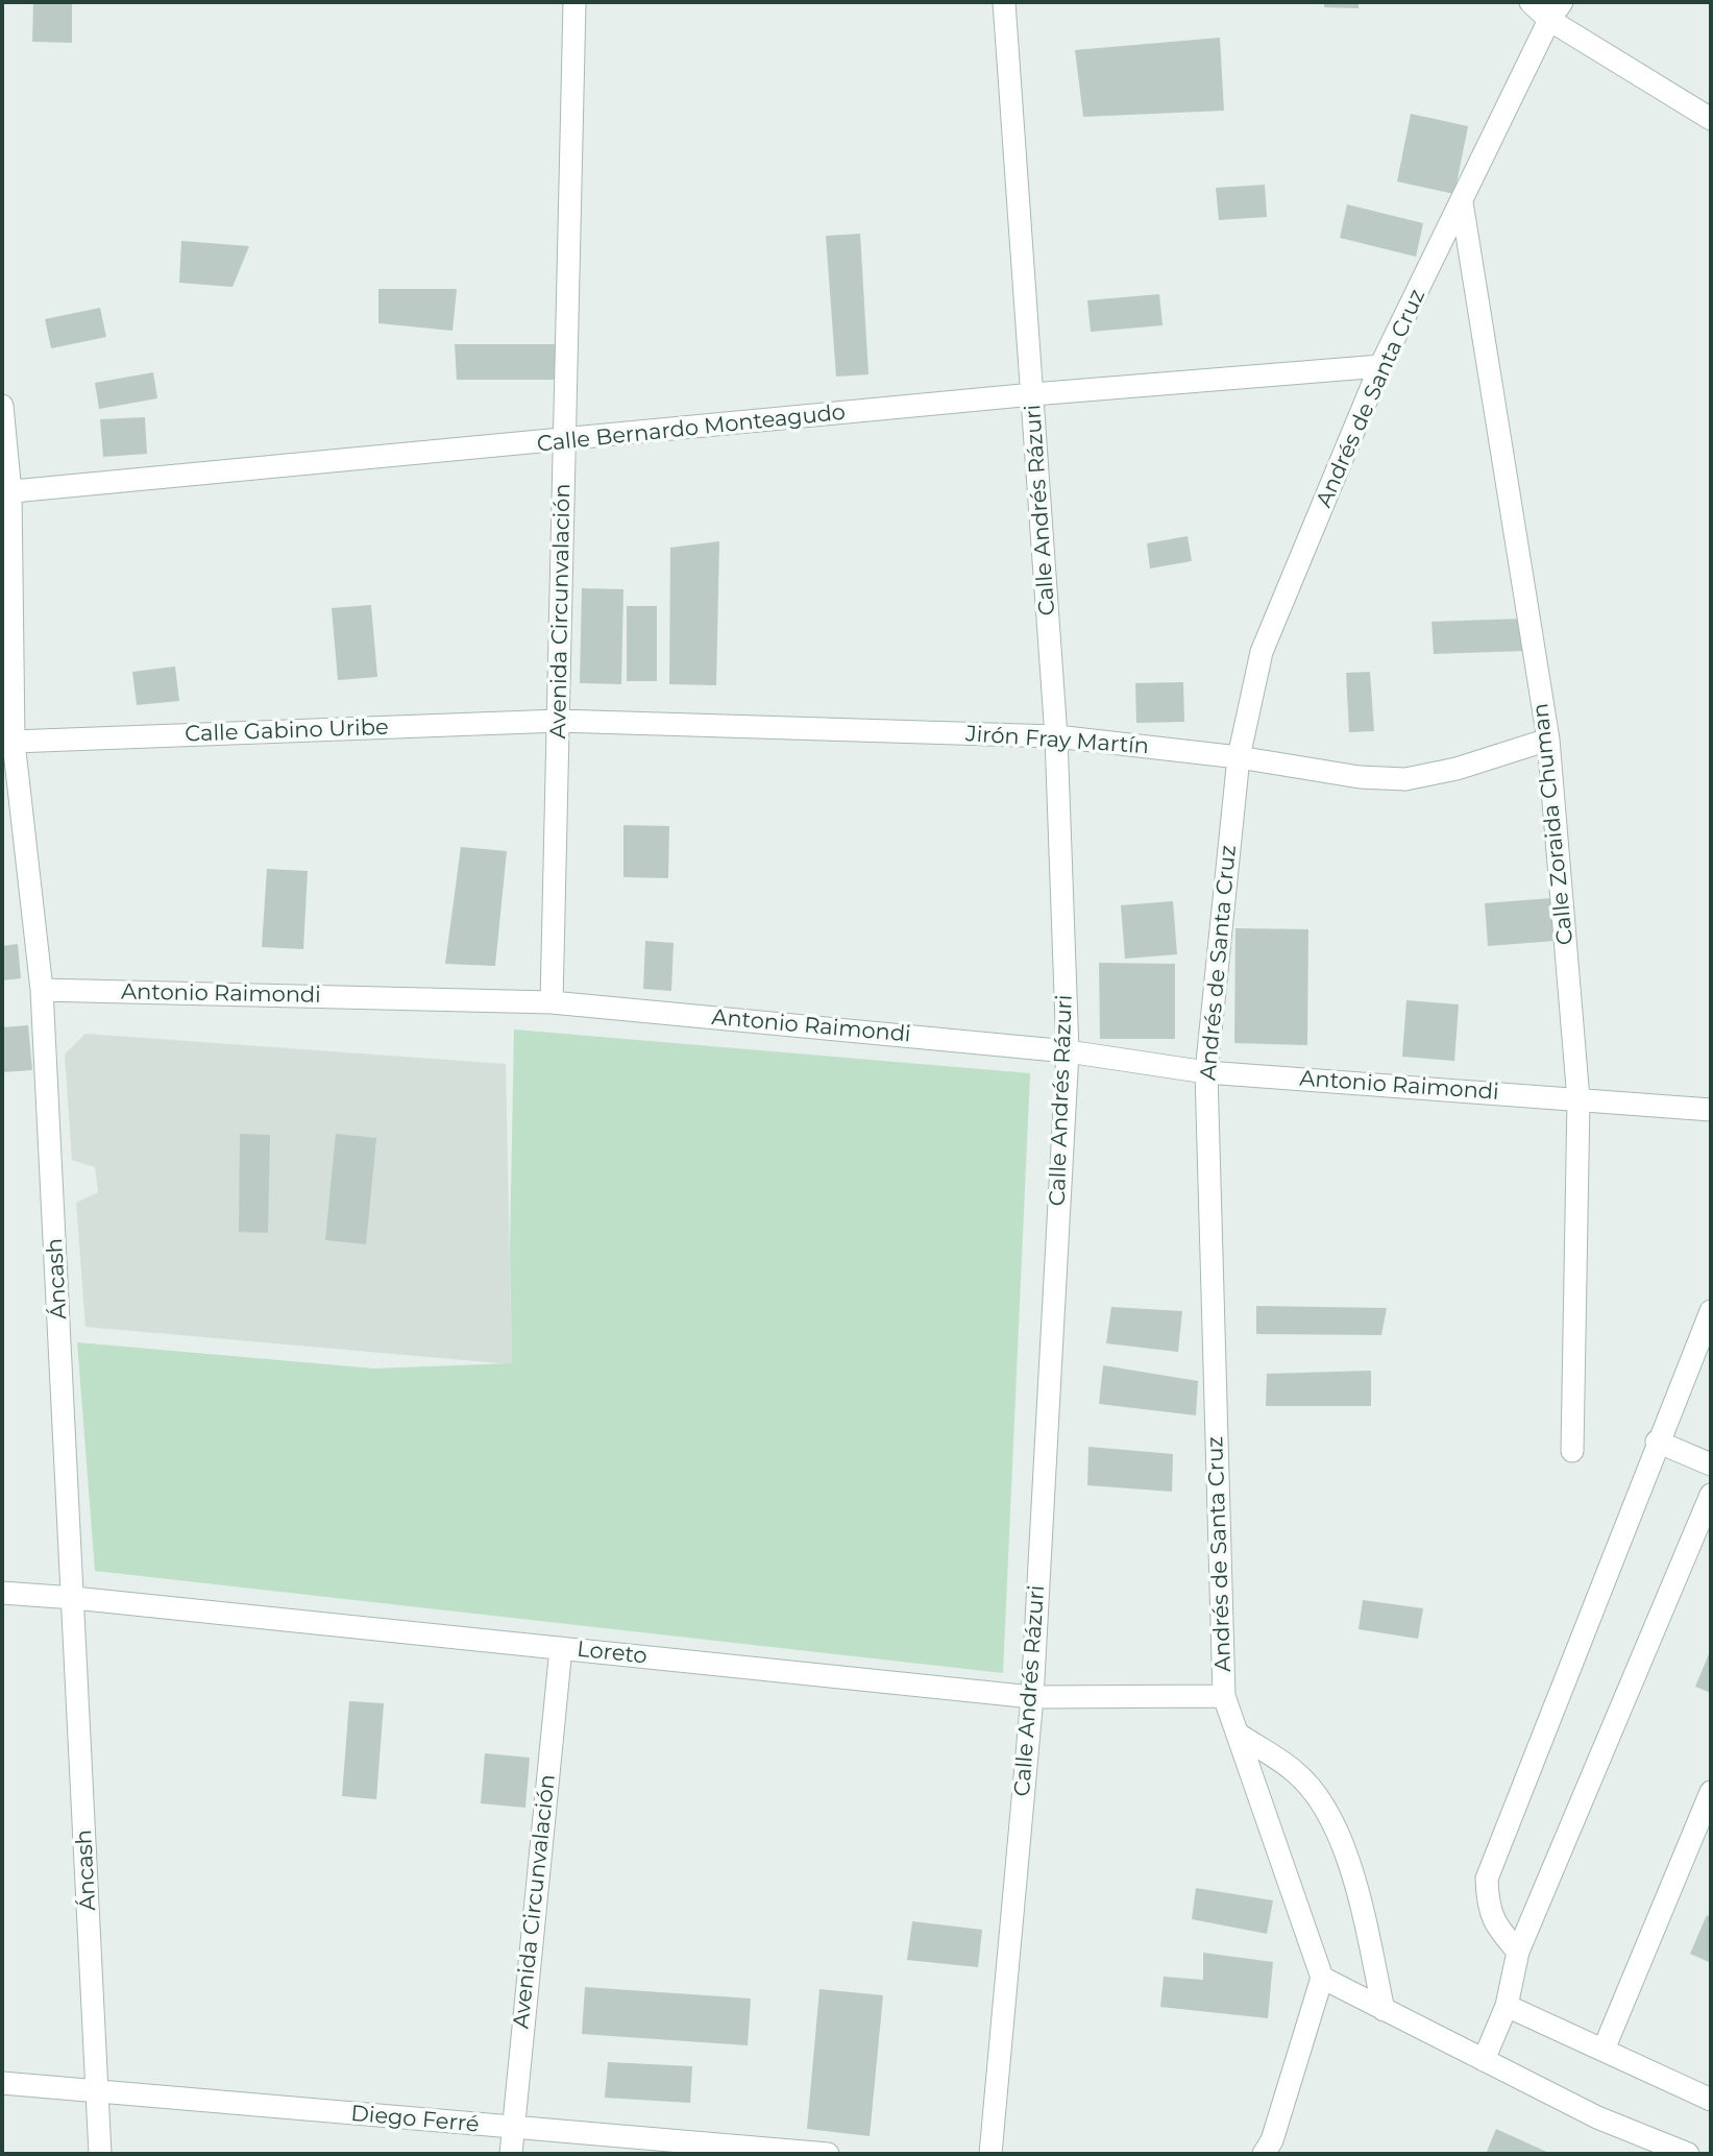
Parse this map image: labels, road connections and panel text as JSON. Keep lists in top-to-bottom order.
{
  "streets": {
    "street": [
      "Andrés de Santa Cruz",
      "Calle Bernardo Monteagudo",
      "Calle Andrés Rázuri",
      "Avenida Circunvalación",
      "Calle Gabino Uribe",
      "Jirón Fray Martín",
      "Calle Zoraida Chuman",
      "Antonio Raimondi",
      "Áncash",
      "Loreto",
      "Diego Ferré"
    ]
  },
  "crossings": [
    ["Andrés de Santa Cruz", "Calle Bernardo Monteagudo"],
    ["Andrés de Santa Cruz", "Jirón Fray Martín"],
    ["Andrés de Santa Cruz", "Calle Zoraida Chuman"],
    ["Andrés de Santa Cruz", "Antonio Raimondi"],
    ["Andrés de Santa Cruz", "Loreto"],
    ["Calle Bernardo Monteagudo", "Calle Andrés Rázuri"],
    ["Calle Bernardo Monteagudo", "Avenida Circunvalación"],
    ["Calle Bernardo Monteagudo", "Áncash"],
    ["Calle Andrés Rázuri", "Jirón Fray Martín"],
    ["Calle Andrés Rázuri", "Antonio Raimondi"],
    ["Calle Andrés Rázuri", "Loreto"],
    ["Avenida Circunvalación", "Calle Gabino Uribe"],
    ["Avenida Circunvalación", "Jirón Fray Martín"],
    ["Avenida Circunvalación", "Antonio Raimondi"],
    ["Avenida Circunvalación", "Loreto"],
    ["Avenida Circunvalación", "Diego Ferré"],
    ["Calle Gabino Uribe", "Jirón Fray Martín"],
    ["Calle Gabino Uribe", "Áncash"],
    ["Jirón Fray Martín", "Calle Zoraida Chuman"],
    ["Calle Zoraida Chuman", "Antonio Raimondi"],
    ["Antonio Raimondi", "Áncash"],
    ["Áncash", "Loreto"],
    ["Áncash", "Diego Ferré"]
  ]
}
